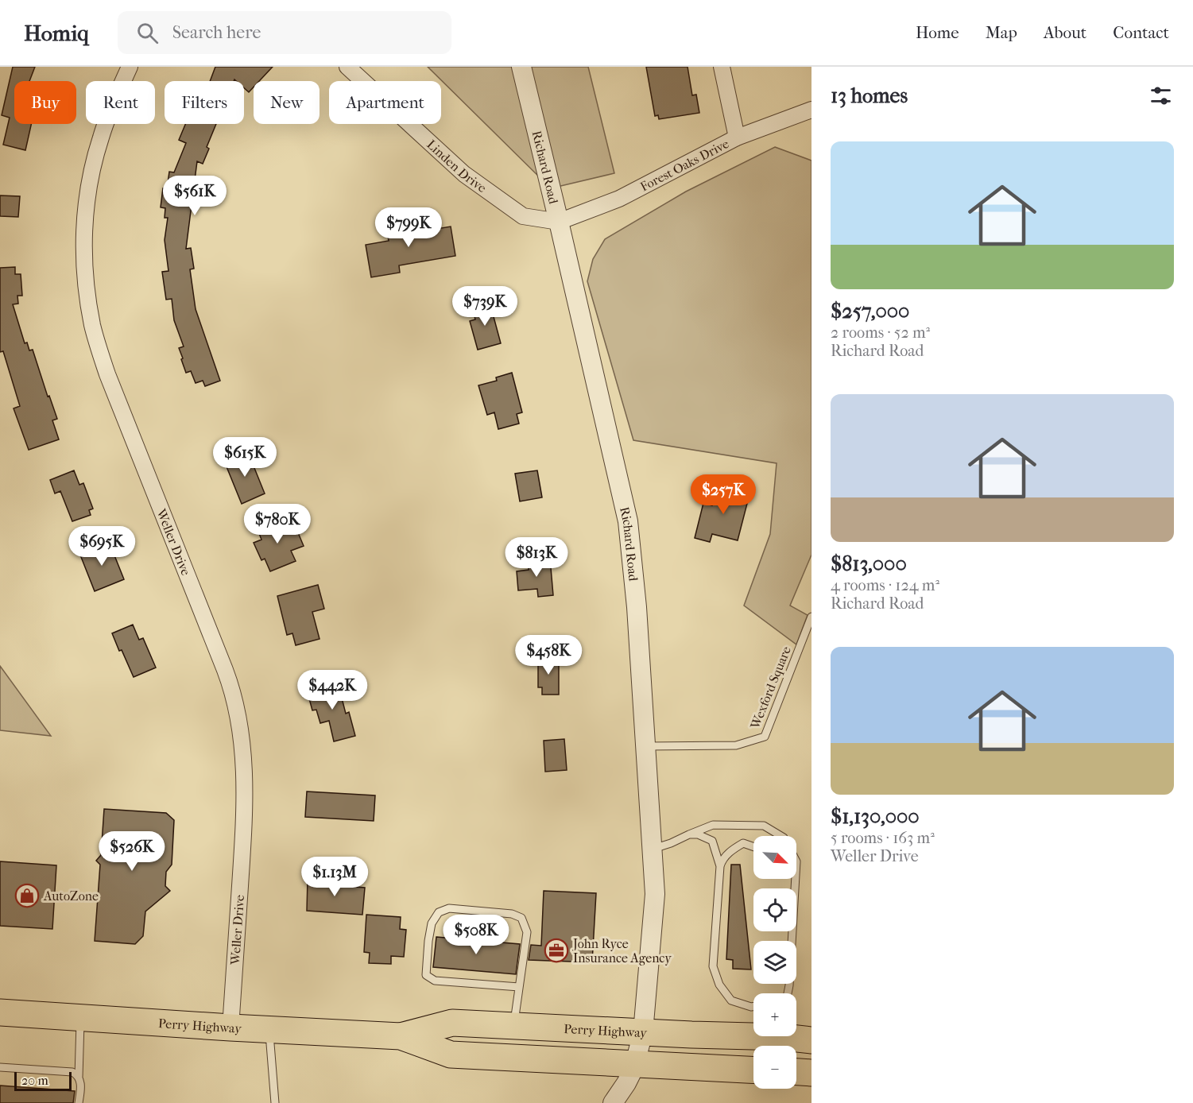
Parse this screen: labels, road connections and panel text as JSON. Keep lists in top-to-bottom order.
{
  "streets": {
    "highway": ["Perry Highway"],
    "street": [
      "Forest Oaks Drive",
      "Linden Drive",
      "Richard Road",
      "Weller Drive"
    ],
    "lane": ["Wexford Square"]
  },
  "crossings": [
    ["Forest Oaks Drive", "Linden Drive"],
    ["Forest Oaks Drive", "Richard Road"],
    ["Linden Drive", "Richard Road"],
    ["Richard Road", "Wexford Square"],
    ["Richard Road", "Perry Highway"],
    ["Weller Drive", "Perry Highway"]
  ],
  "places": {
    "shop": ["AutoZone"],
    "office": ["John Ryce Insurance Agency"]
  },
  "scale_bar": "20 m",
  "north": "bottom right",
  "page": {
    "header": "Homiq",
    "search": "Search here",
    "nav": [
      "Home",
      "Map",
      "About",
      "Contact"
    ],
    "heading": "13 homes",
    "chip": [
      "Buy",
      "Rent",
      "Filters",
      "New",
      "Apartment"
    ],
    "list": [
      {
        "name": "$257,000",
        "note": "2 rooms · 52 m² · Richard Road"
      },
      {
        "name": "$813,000",
        "note": "4 rooms · 124 m² · Richard Road"
      },
      {
        "name": "$1,130,000",
        "note": "5 rooms · 163 m² · Weller Drive"
      }
    ],
    "price": [
      "$561K",
      "$799K",
      "$739K",
      "$615K",
      "$257K",
      "$780K",
      "$695K",
      "$813K",
      "$458K",
      "$442K",
      "$526K",
      "$1.13M",
      "$508K"
    ],
    "map_buttons": ["+", "−"],
    "scale": "20 m"
  }
}
